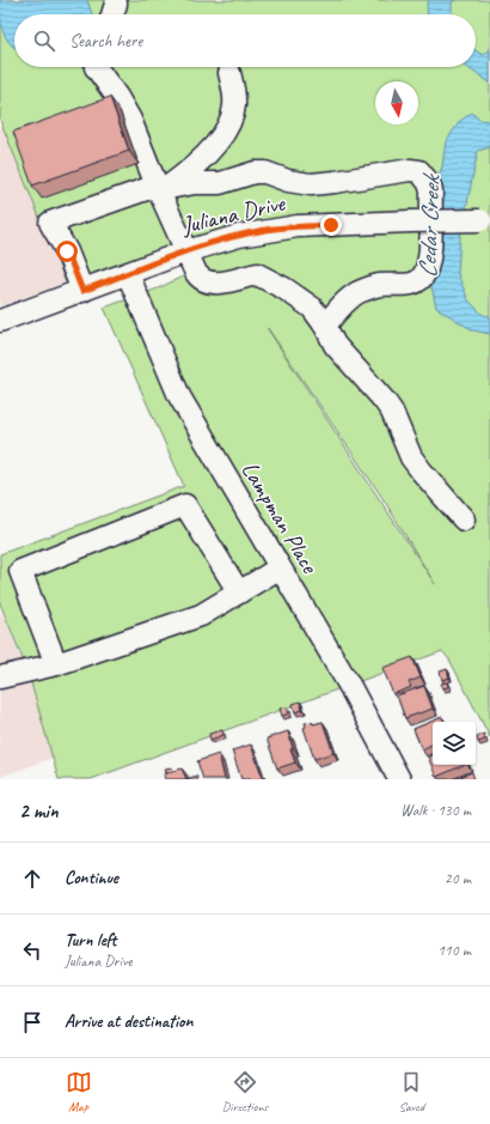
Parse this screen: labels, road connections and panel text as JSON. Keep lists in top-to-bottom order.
{
  "streets": {
    "street": ["Juliana Drive", "Lampman Place"]
  },
  "crossings": [
    ["Juliana Drive", "Lampman Place"]
  ],
  "water": ["Cedar Creek"],
  "north": "bottom",
  "page": {
    "search": "Search here",
    "heading": ["2 min", "Walk · 130 m"],
    "list": [
      ["Continue", "20 m"],
      ["Turn left", "Juliana Drive", "110 m"],
      "Arrive at destination"
    ],
    "nav": ["Map", "Directions", "Saved"]
  }
}
